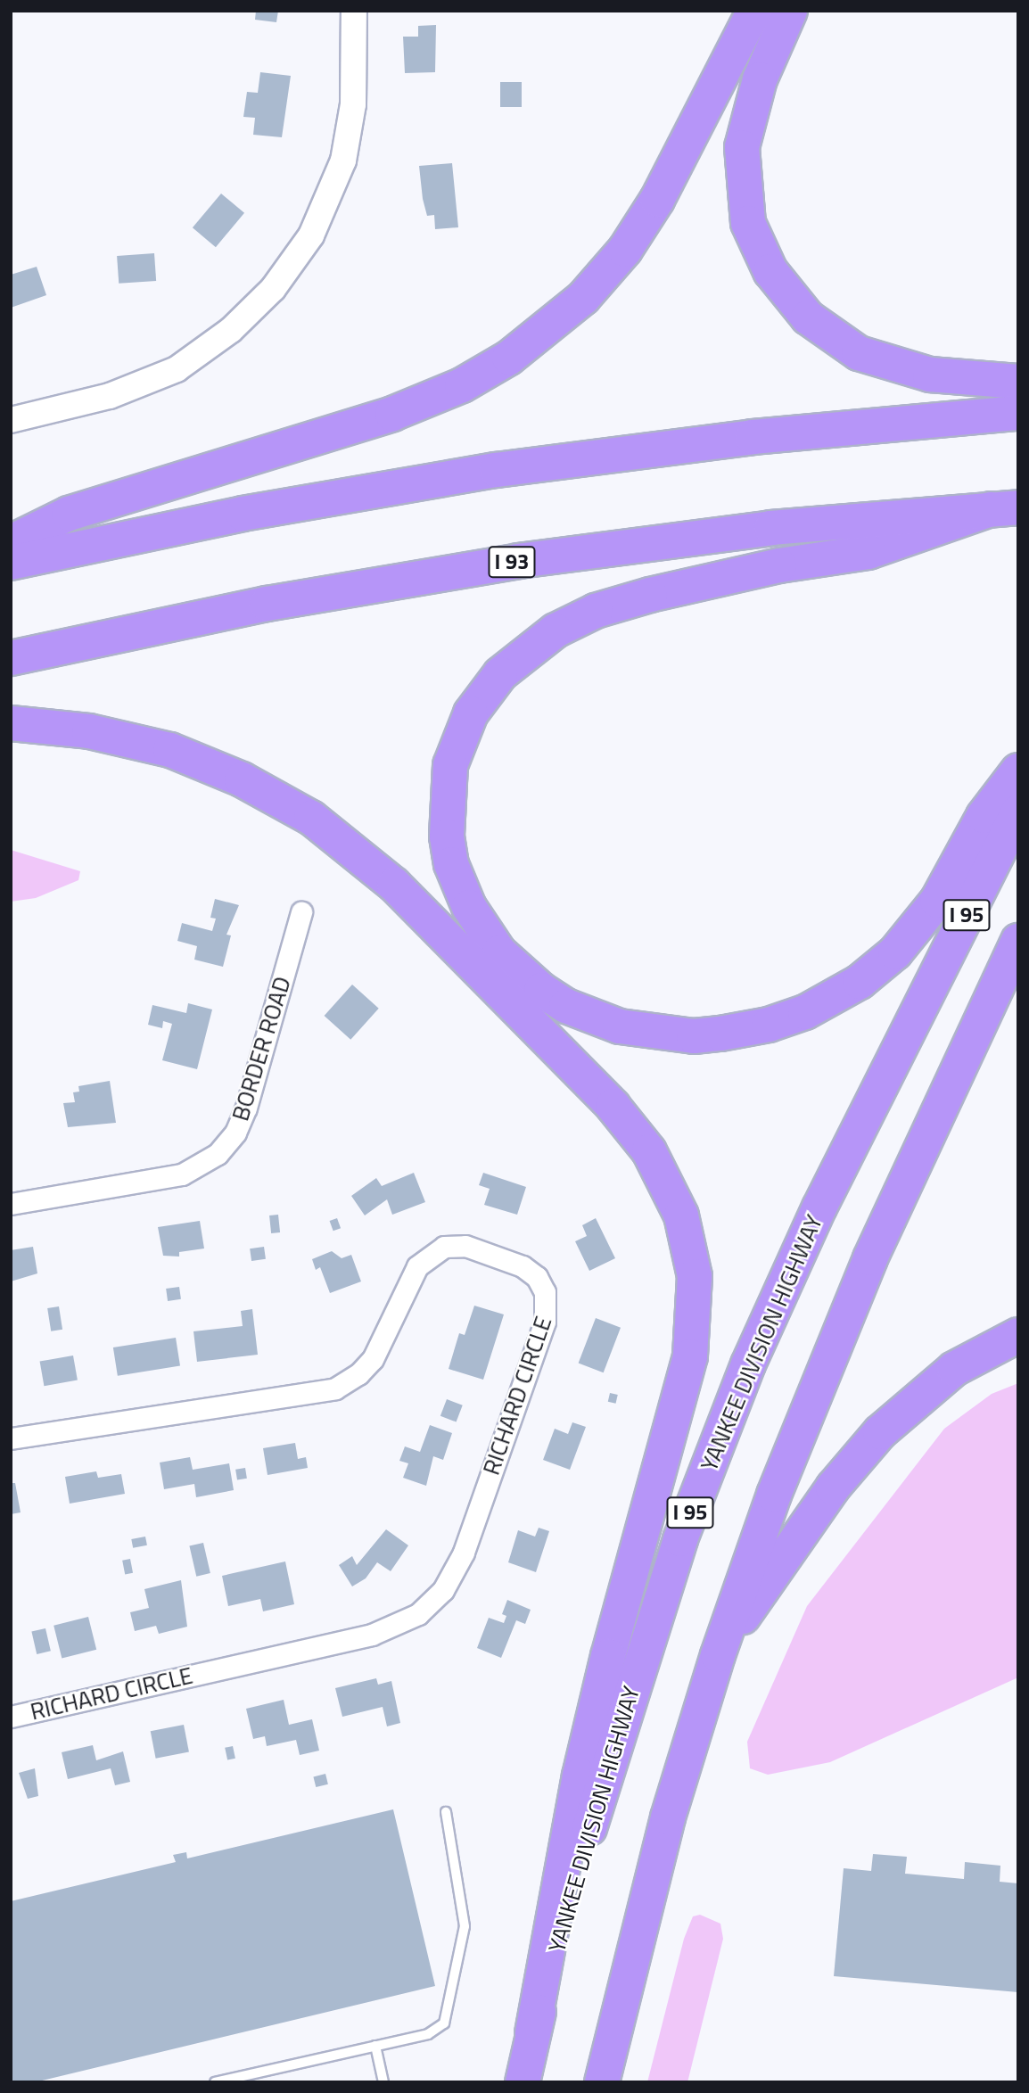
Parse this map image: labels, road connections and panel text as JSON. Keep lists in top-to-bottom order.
{
  "streets": {
    "highway": ["I 93", "I 95", "YANKEE DIVISION HIGHWAY"],
    "street": ["BORDER ROAD", "RICHARD CIRCLE"]
  }
}
